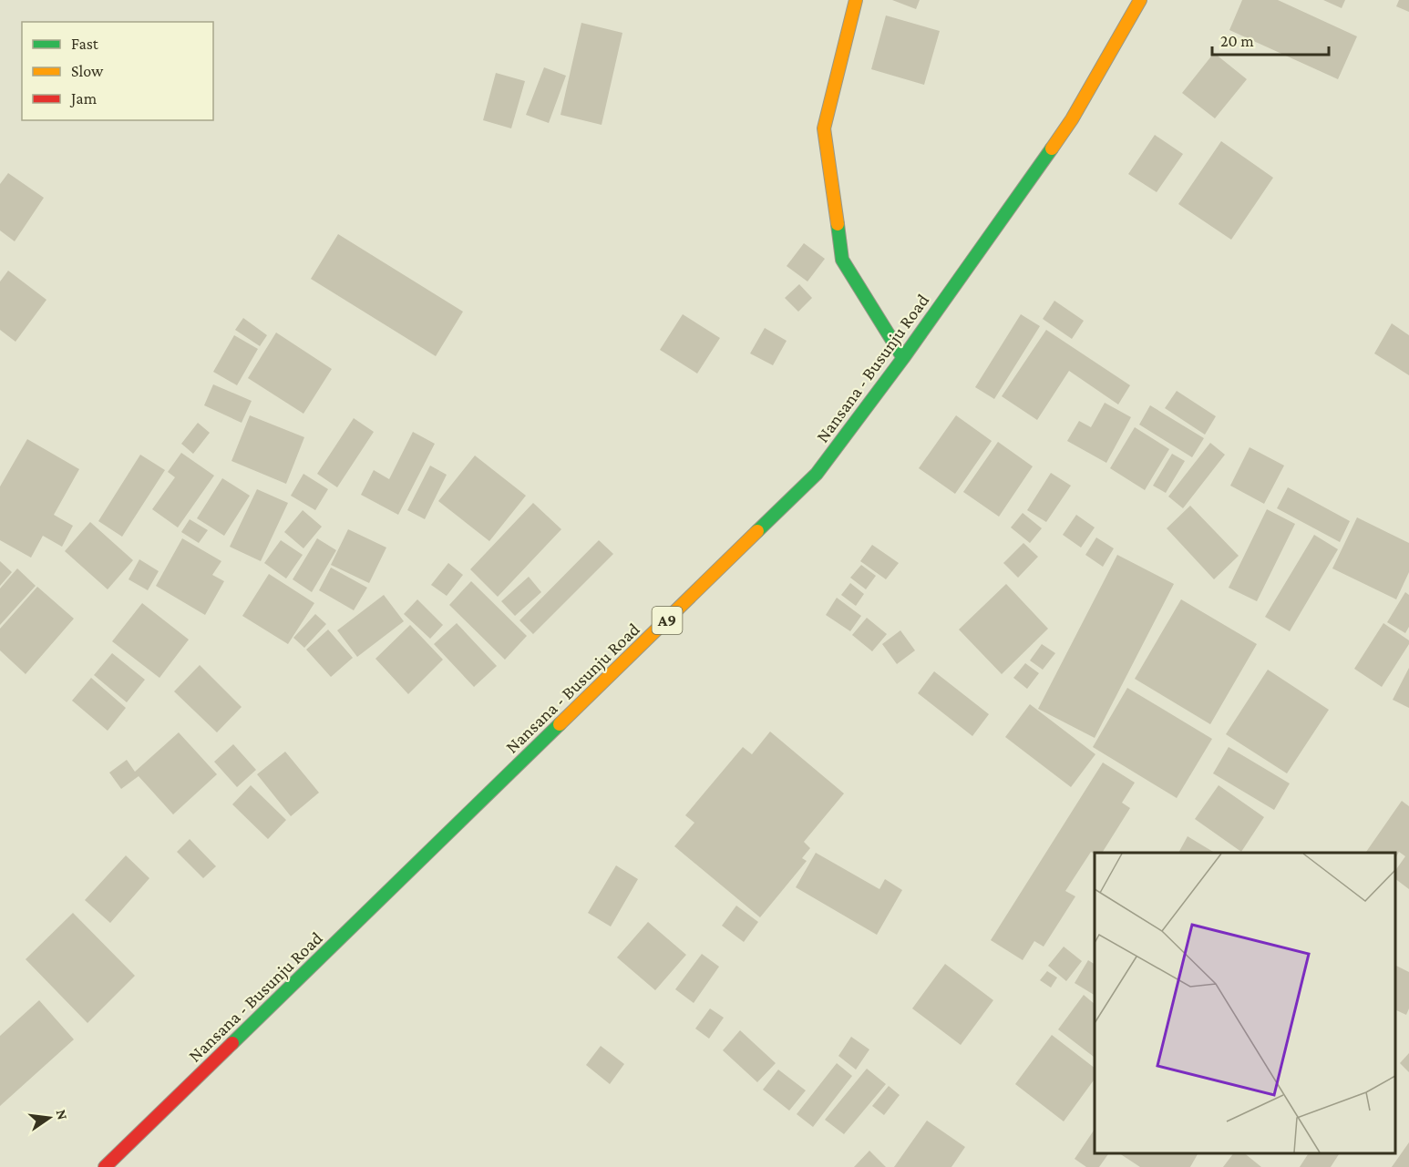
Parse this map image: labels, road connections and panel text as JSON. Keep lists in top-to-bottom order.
{
  "streets": {
    "main road": ["Nansana - Busunju Road", "A9"]
  },
  "legend": ["Fast", "Slow", "Jam"],
  "scale_bar": "20 m",
  "north": "right"
}
